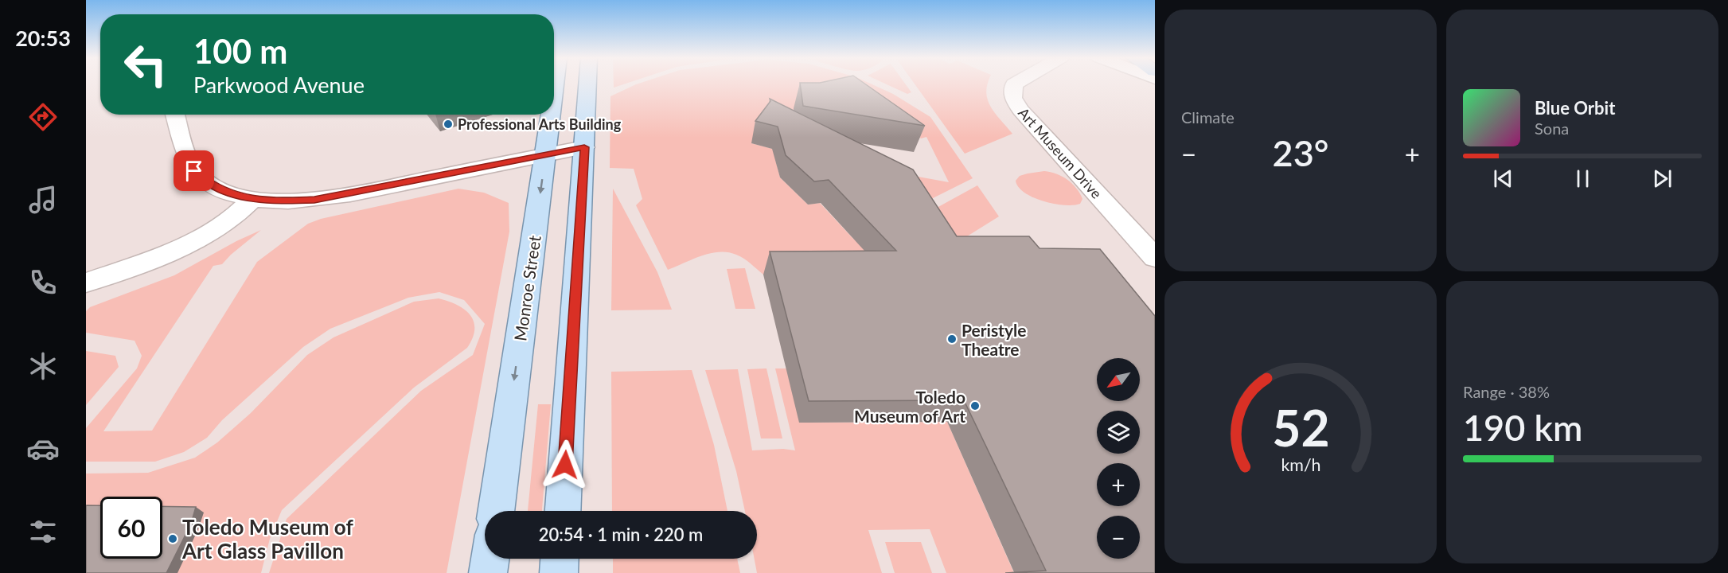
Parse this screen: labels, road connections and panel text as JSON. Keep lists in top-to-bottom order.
{
  "streets": {
    "main road": ["Monroe Street"],
    "street": ["Art Museum Drive"]
  },
  "places": [
    "Professional Arts Building",
    "Peristyle Theatre",
    "Toledo Museum of Art",
    "Toledo Museum of Art Glass Pavillon"
  ],
  "north": "bottom left",
  "page": {
    "tabs": "20:53",
    "tile": [
      "Climate",
      ["Range · 38%", "190 km"]
    ],
    "turn": ["100 m", "Parkwood Avenue"],
    "song": ["Blue Orbit", "Sona"],
    "heat": ["−", "23°", "+"],
    "map_buttons": ["+", "−"],
    "limit": "60",
    "trip": "20:54 · 1 min · 220 m",
    "gauge": ["52", "km/h"]
  }
}
